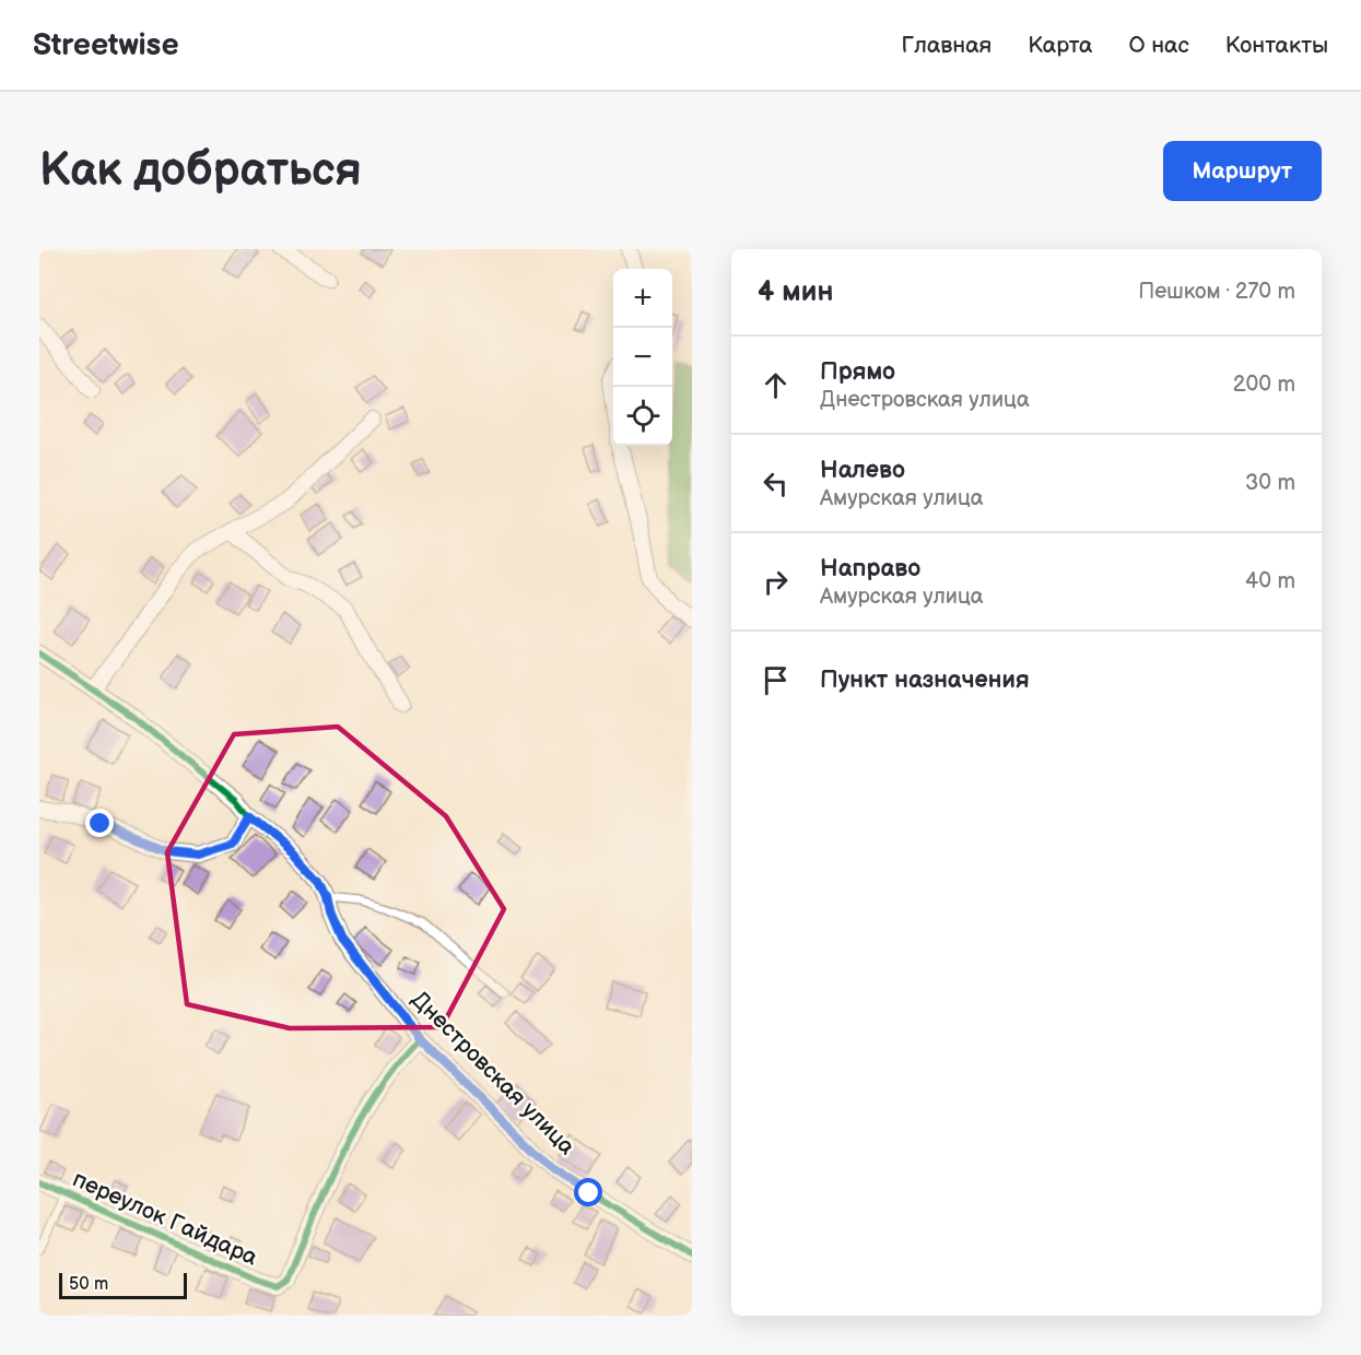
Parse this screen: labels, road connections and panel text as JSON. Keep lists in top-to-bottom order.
{
  "streets": {
    "street": ["Днестровская улица", "переулок Гайдара"]
  },
  "crossings": [
    ["Днестровская улица", "переулок Гайдара"]
  ],
  "scale_bar": "50 m",
  "page": {
    "header": "Streetwise",
    "nav": [
      "Главная",
      "Карта",
      "О нас",
      "Контакты"
    ],
    "buttons": "Маршрут",
    "title": "Как добраться",
    "heading": ["4 мин", "Пешком · 270 m"],
    "map_buttons": ["+", "−"],
    "list": [
      ["Прямо", "Днестровская улица", "200 m"],
      ["Налево", "Амурская улица", "30 m"],
      ["Направо", "Амурская улица", "40 m"],
      "Пункт назначения"
    ],
    "scale": "50 m"
  }
}
